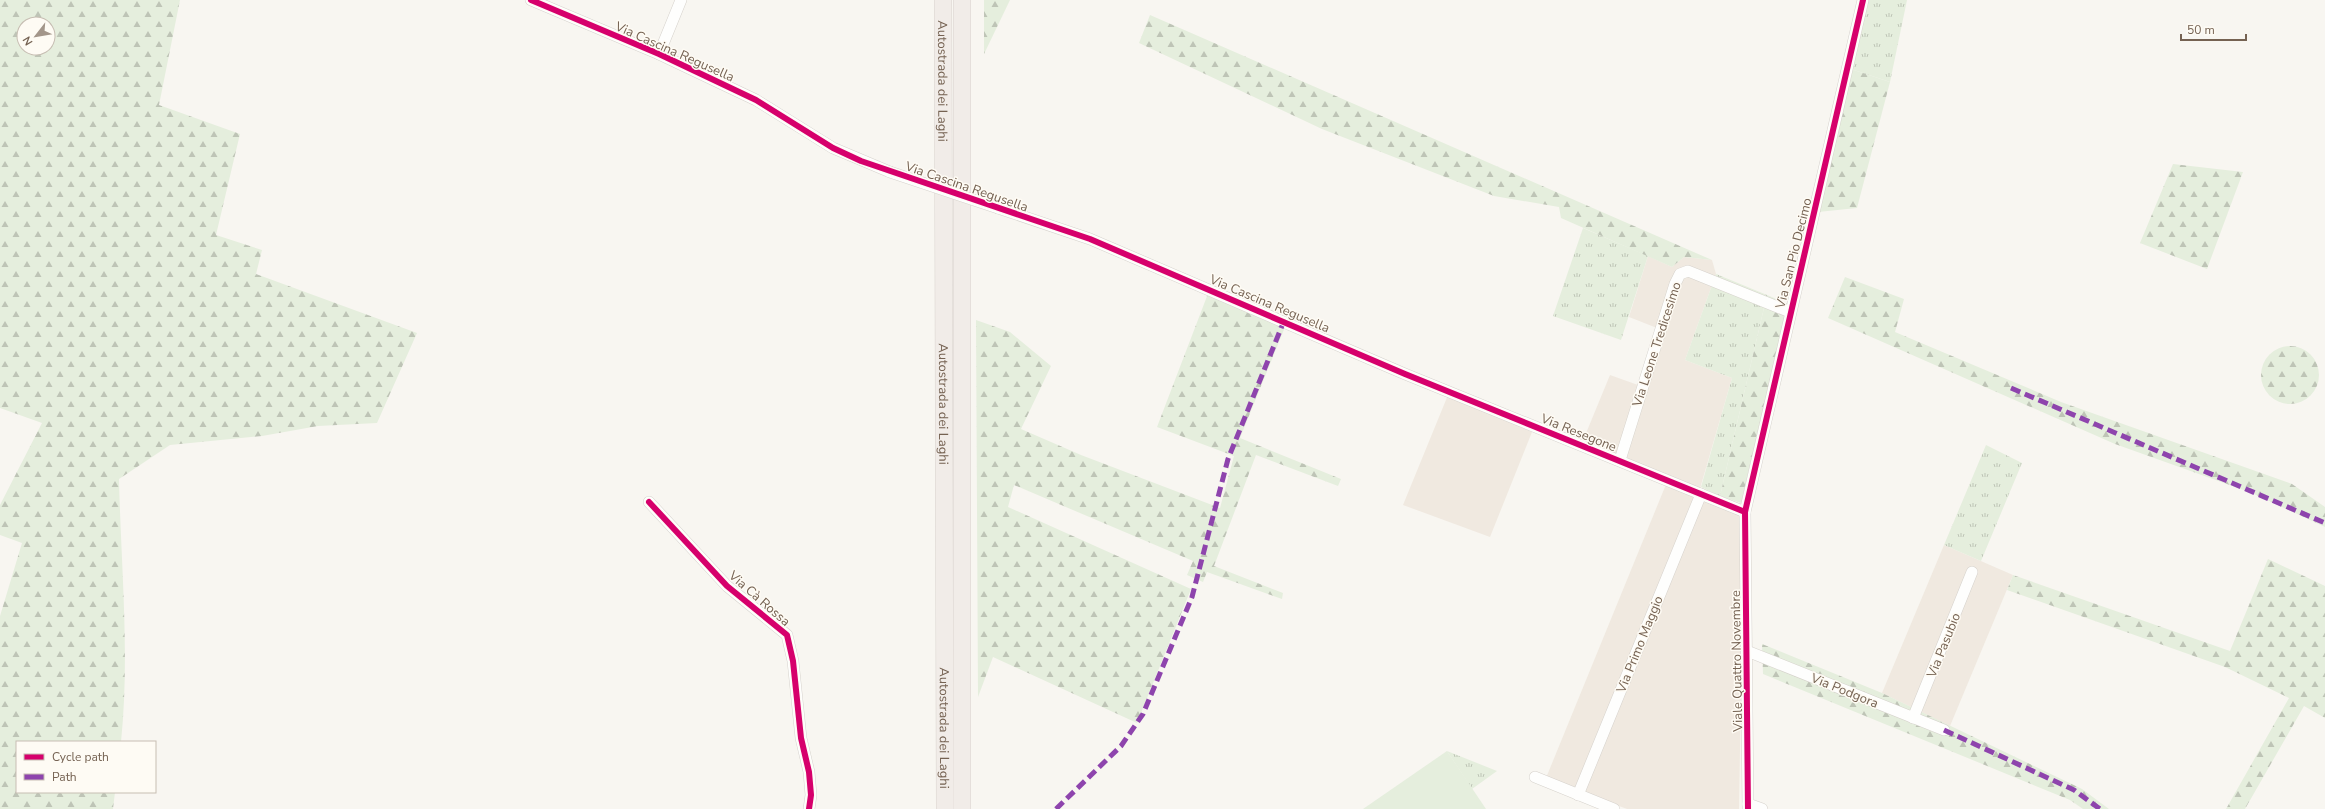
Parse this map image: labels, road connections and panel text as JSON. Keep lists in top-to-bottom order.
{
  "streets": {
    "highway": ["Autostrada dei Laghi"],
    "street": [
      "Via Cascina Regusella",
      "Via San Pio Decimo",
      "Via Leone Tredicesimo",
      "Via Resegone",
      "Via Cà Rossa",
      "Via Primo Maggio",
      "Via Pasubio",
      "Viale Quattro Novembre",
      "Via Podgora"
    ]
  },
  "crossings": [
    ["Via Cascina Regusella", "Via Resegone"],
    ["Via San Pio Decimo", "Via Leone Tredicesimo"],
    ["Via San Pio Decimo", "Via Resegone"],
    ["Via San Pio Decimo", "Viale Quattro Novembre"],
    ["Via Leone Tredicesimo", "Via Resegone"],
    ["Via Resegone", "Via Primo Maggio"],
    ["Via Resegone", "Viale Quattro Novembre"],
    ["Via Pasubio", "Via Podgora"],
    ["Viale Quattro Novembre", "Via Podgora"]
  ],
  "legend": ["Cycle path", "Path"],
  "scale_bar": "50 m",
  "north": "bottom left"
}
